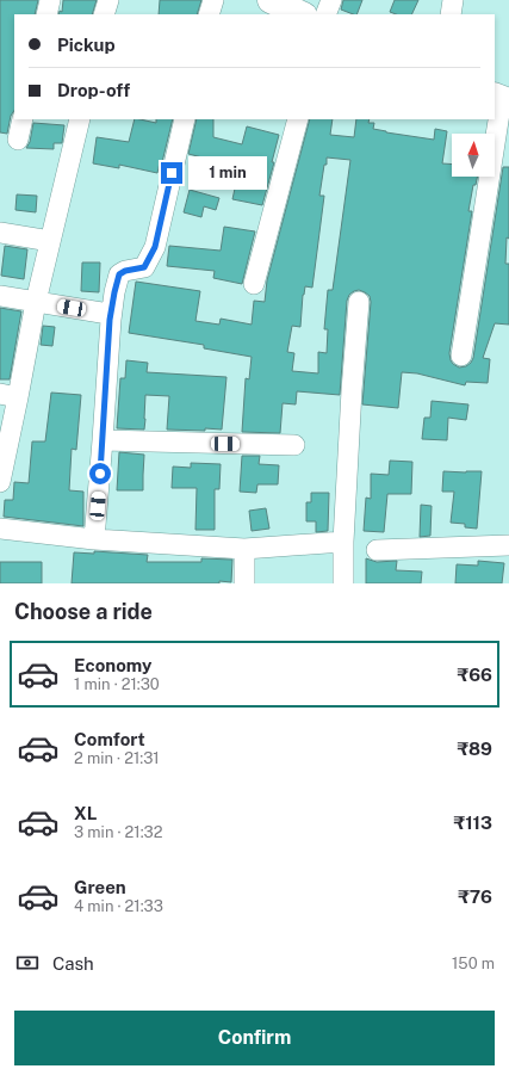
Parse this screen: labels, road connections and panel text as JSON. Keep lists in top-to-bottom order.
{
  "north": "top",
  "page": {
    "banner": ["Pickup", "Drop-off"],
    "bubble": "1 min",
    "heading": "Choose a ride",
    "list": [
      {
        "name": "Economy",
        "note": "1 min · 21:30",
        "value": "₹66"
      },
      {
        "name": "Comfort",
        "note": "2 min · 21:31",
        "value": "₹89"
      },
      {
        "name": "XL",
        "note": "3 min · 21:32",
        "value": "₹113"
      },
      {
        "name": "Green",
        "note": "4 min · 21:33",
        "value": "₹76"
      }
    ],
    "pay": ["Cash", "150 m"],
    "buttons": "Confirm"
  }
}
